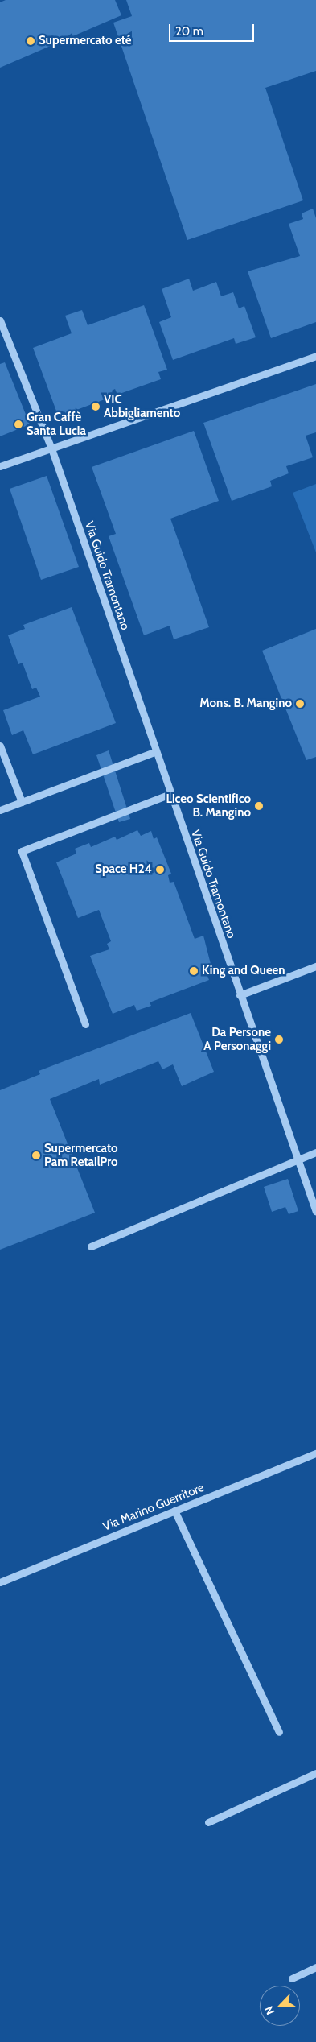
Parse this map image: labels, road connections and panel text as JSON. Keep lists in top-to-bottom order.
{
  "streets": {
    "street": ["Via Guido Tramontano", "Via Marino Guerritore"]
  },
  "places": [
    "Supermercato eté",
    "VIC Abbigliamento",
    "Gran Caffè Santa Lucia",
    "Mons. B. Mangino",
    "Liceo Scientifico B. Mangino",
    "Space H24",
    "King and Queen",
    "Da Persone A Personaggi",
    "Supermercato Pam RetailPro"
  ],
  "scale_bar": "20 m",
  "north": "bottom left"
}
